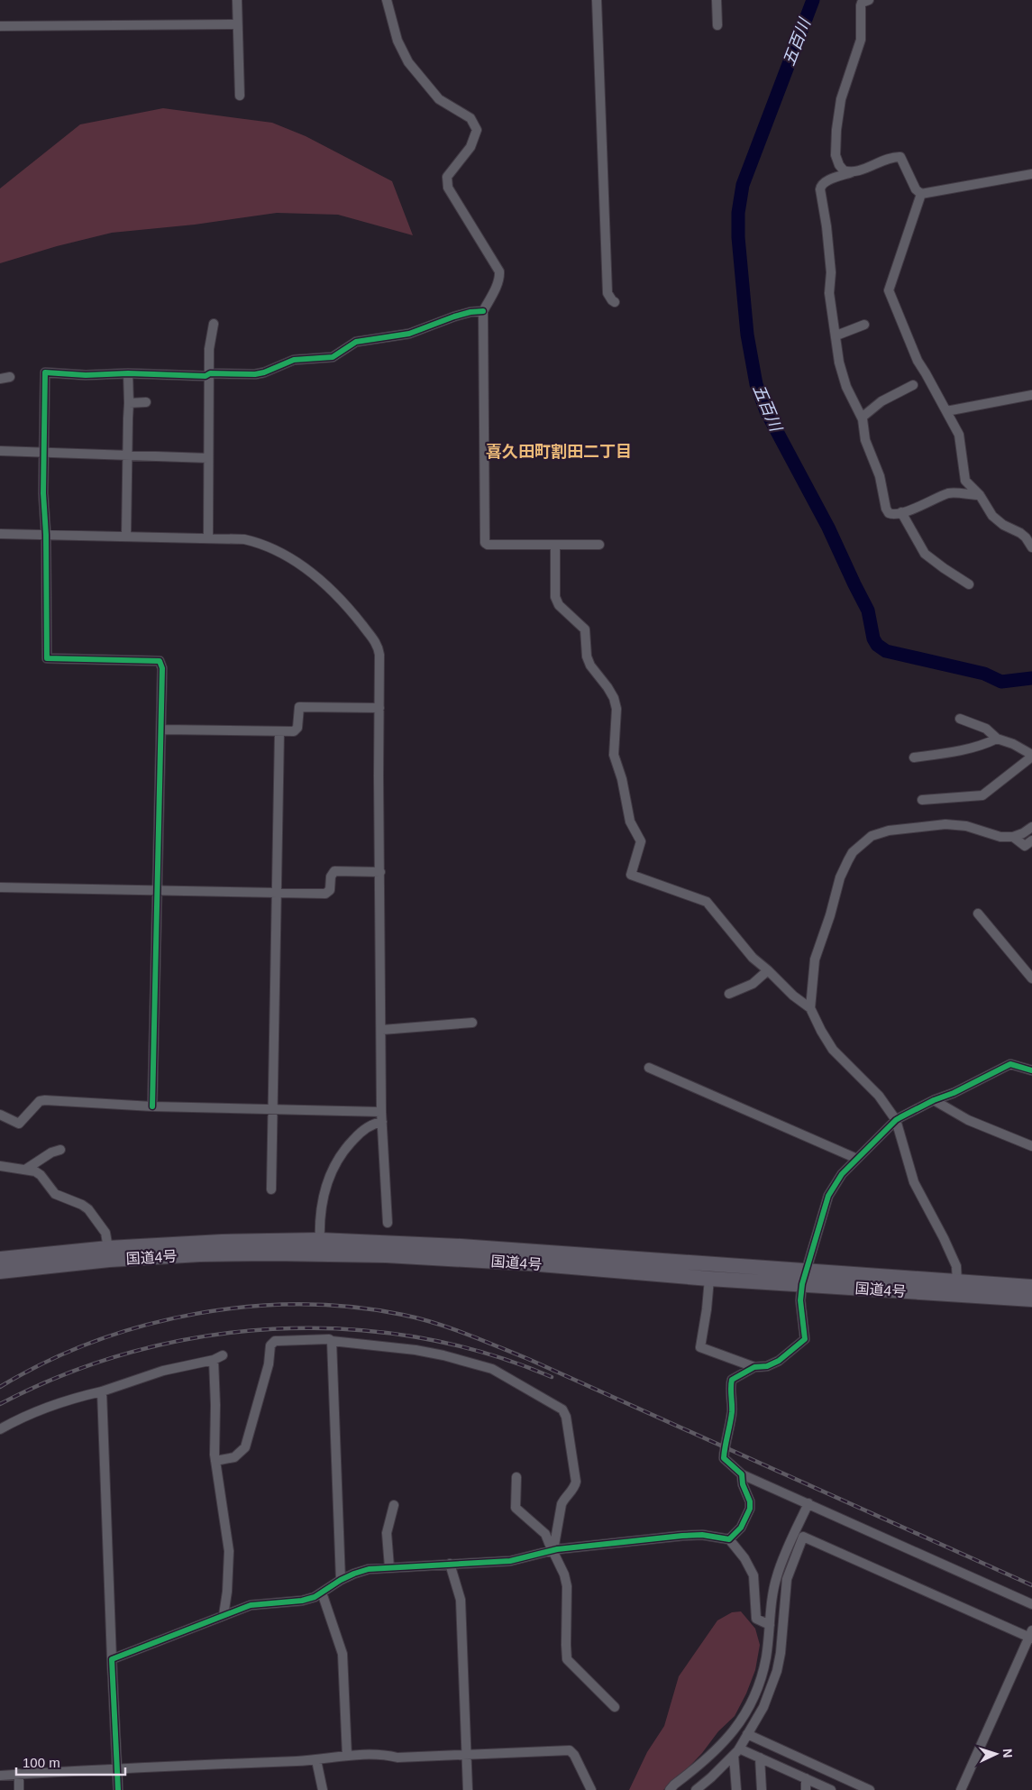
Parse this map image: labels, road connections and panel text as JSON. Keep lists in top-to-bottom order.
{
  "streets": {
    "highway": ["国道4号"]
  },
  "districts": ["喜久田町割田二丁目"],
  "water": ["五百川"],
  "scale_bar": "100 m",
  "north": "right"
}
